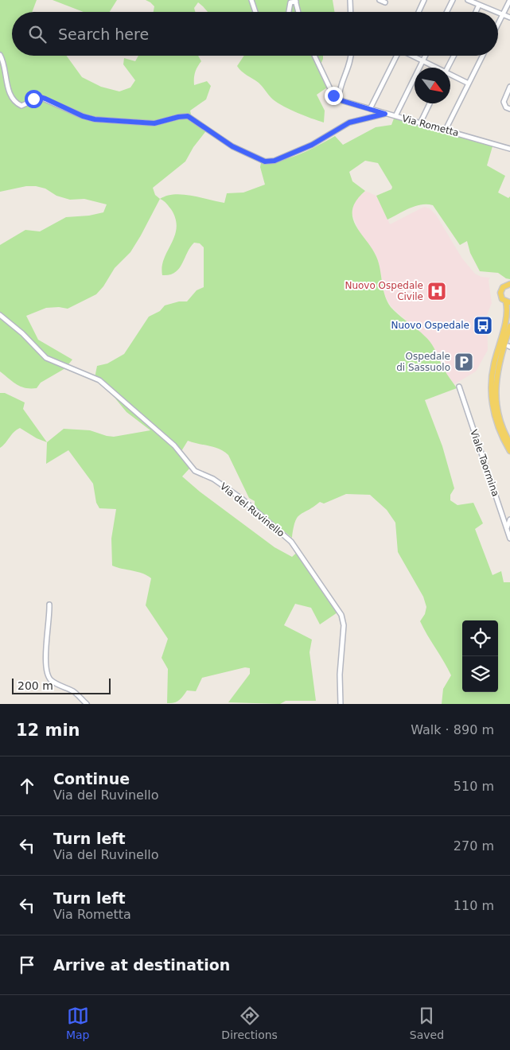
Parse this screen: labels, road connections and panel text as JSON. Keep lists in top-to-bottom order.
{
  "streets": {
    "street": ["Via Rometta", "Viale Taormina", "Via del Ruvinello"]
  },
  "places": {
    "hospital": ["Nuovo Ospedale Civile"],
    "bus stop": ["Nuovo Ospedale"],
    "parking": ["Ospedale di Sassuolo"]
  },
  "scale_bar": "200 m",
  "north": "bottom right",
  "page": {
    "search": "Search here",
    "scale": "200 m",
    "heading": ["12 min", "Walk · 890 m"],
    "list": [
      ["Continue", "Via del Ruvinello", "510 m"],
      ["Turn left", "Via del Ruvinello", "270 m"],
      ["Turn left", "Via Rometta", "110 m"],
      "Arrive at destination"
    ],
    "nav": ["Map", "Directions", "Saved"]
  }
}
